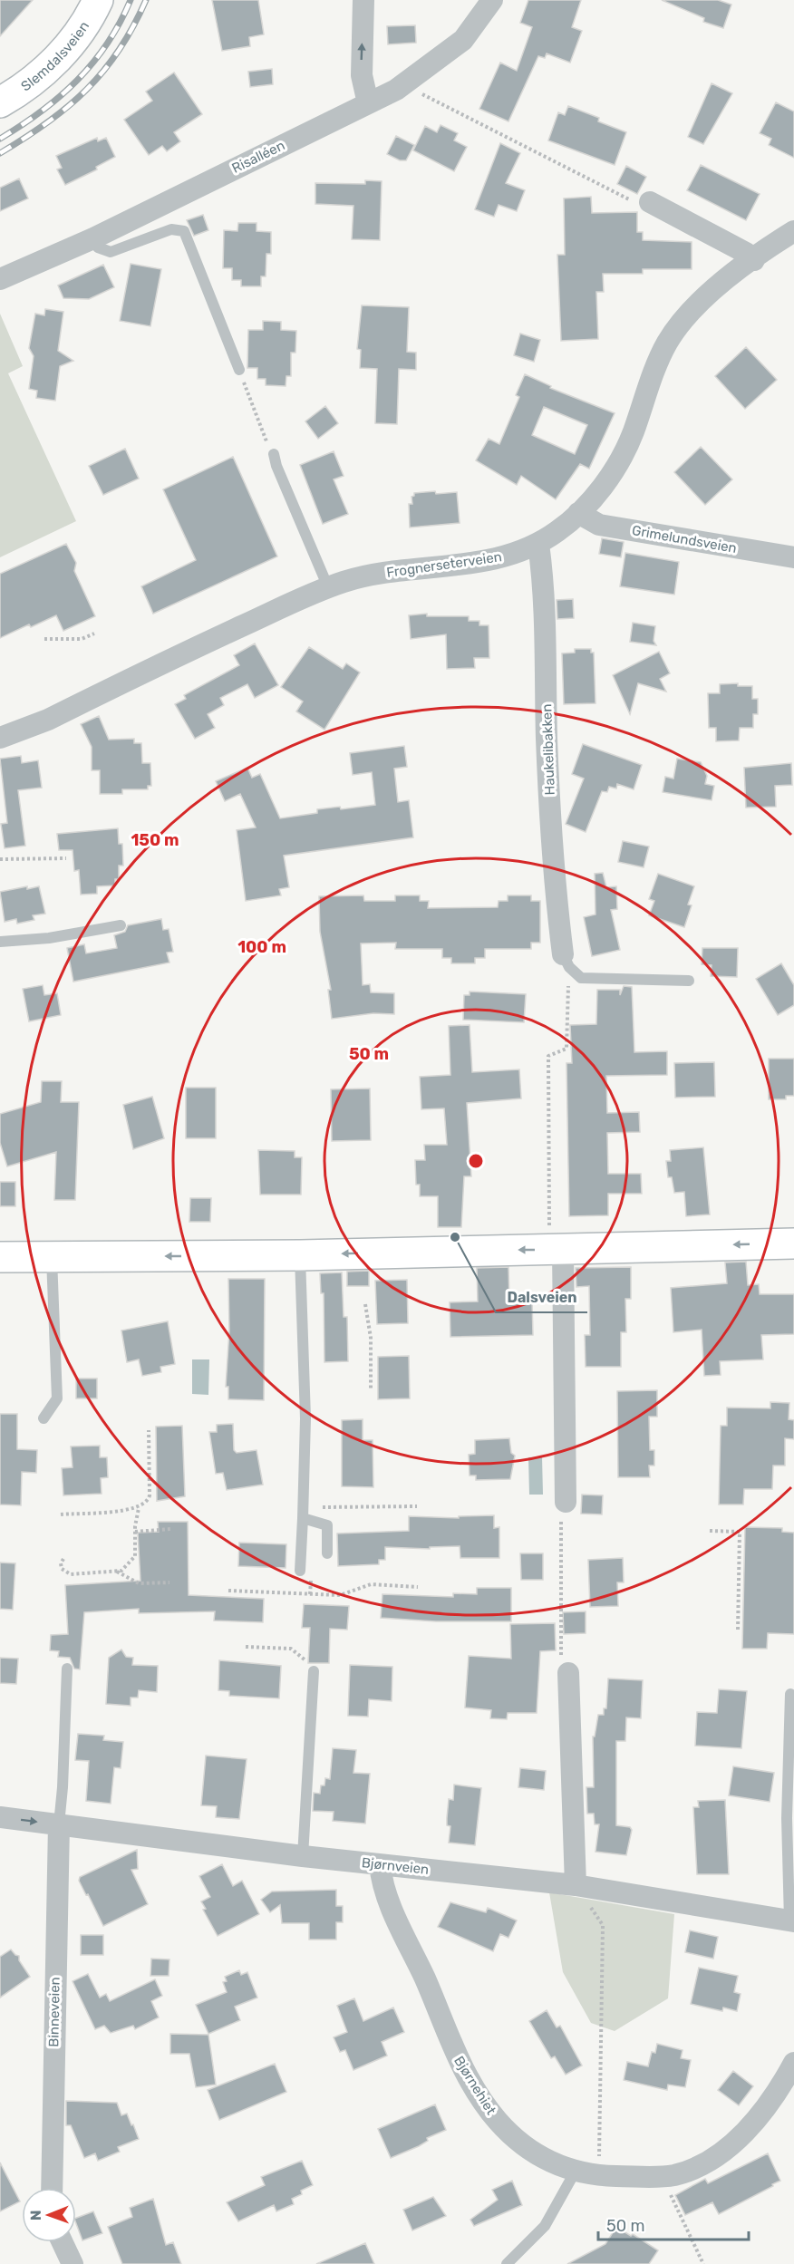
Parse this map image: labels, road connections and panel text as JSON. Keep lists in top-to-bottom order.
{
  "streets": {
    "street": [
      "Slemdalsveien",
      "Risalléen",
      "Grimelundsveien",
      "Frognerseterveien",
      "Haukelibakken",
      "Bjørnveien",
      "Binneveien",
      "Bjørnehiet"
    ]
  },
  "crossings": [
    ["Grimelundsveien", "Frognerseterveien"],
    ["Frognerseterveien", "Haukelibakken"],
    ["Bjørnveien", "Binneveien"],
    ["Bjørnveien", "Bjørnehiet"]
  ],
  "places": ["Dalsveien"],
  "scale_bar": "50 m",
  "north": "left",
  "rings": ["150 m", "100 m", "50 m"]
}
